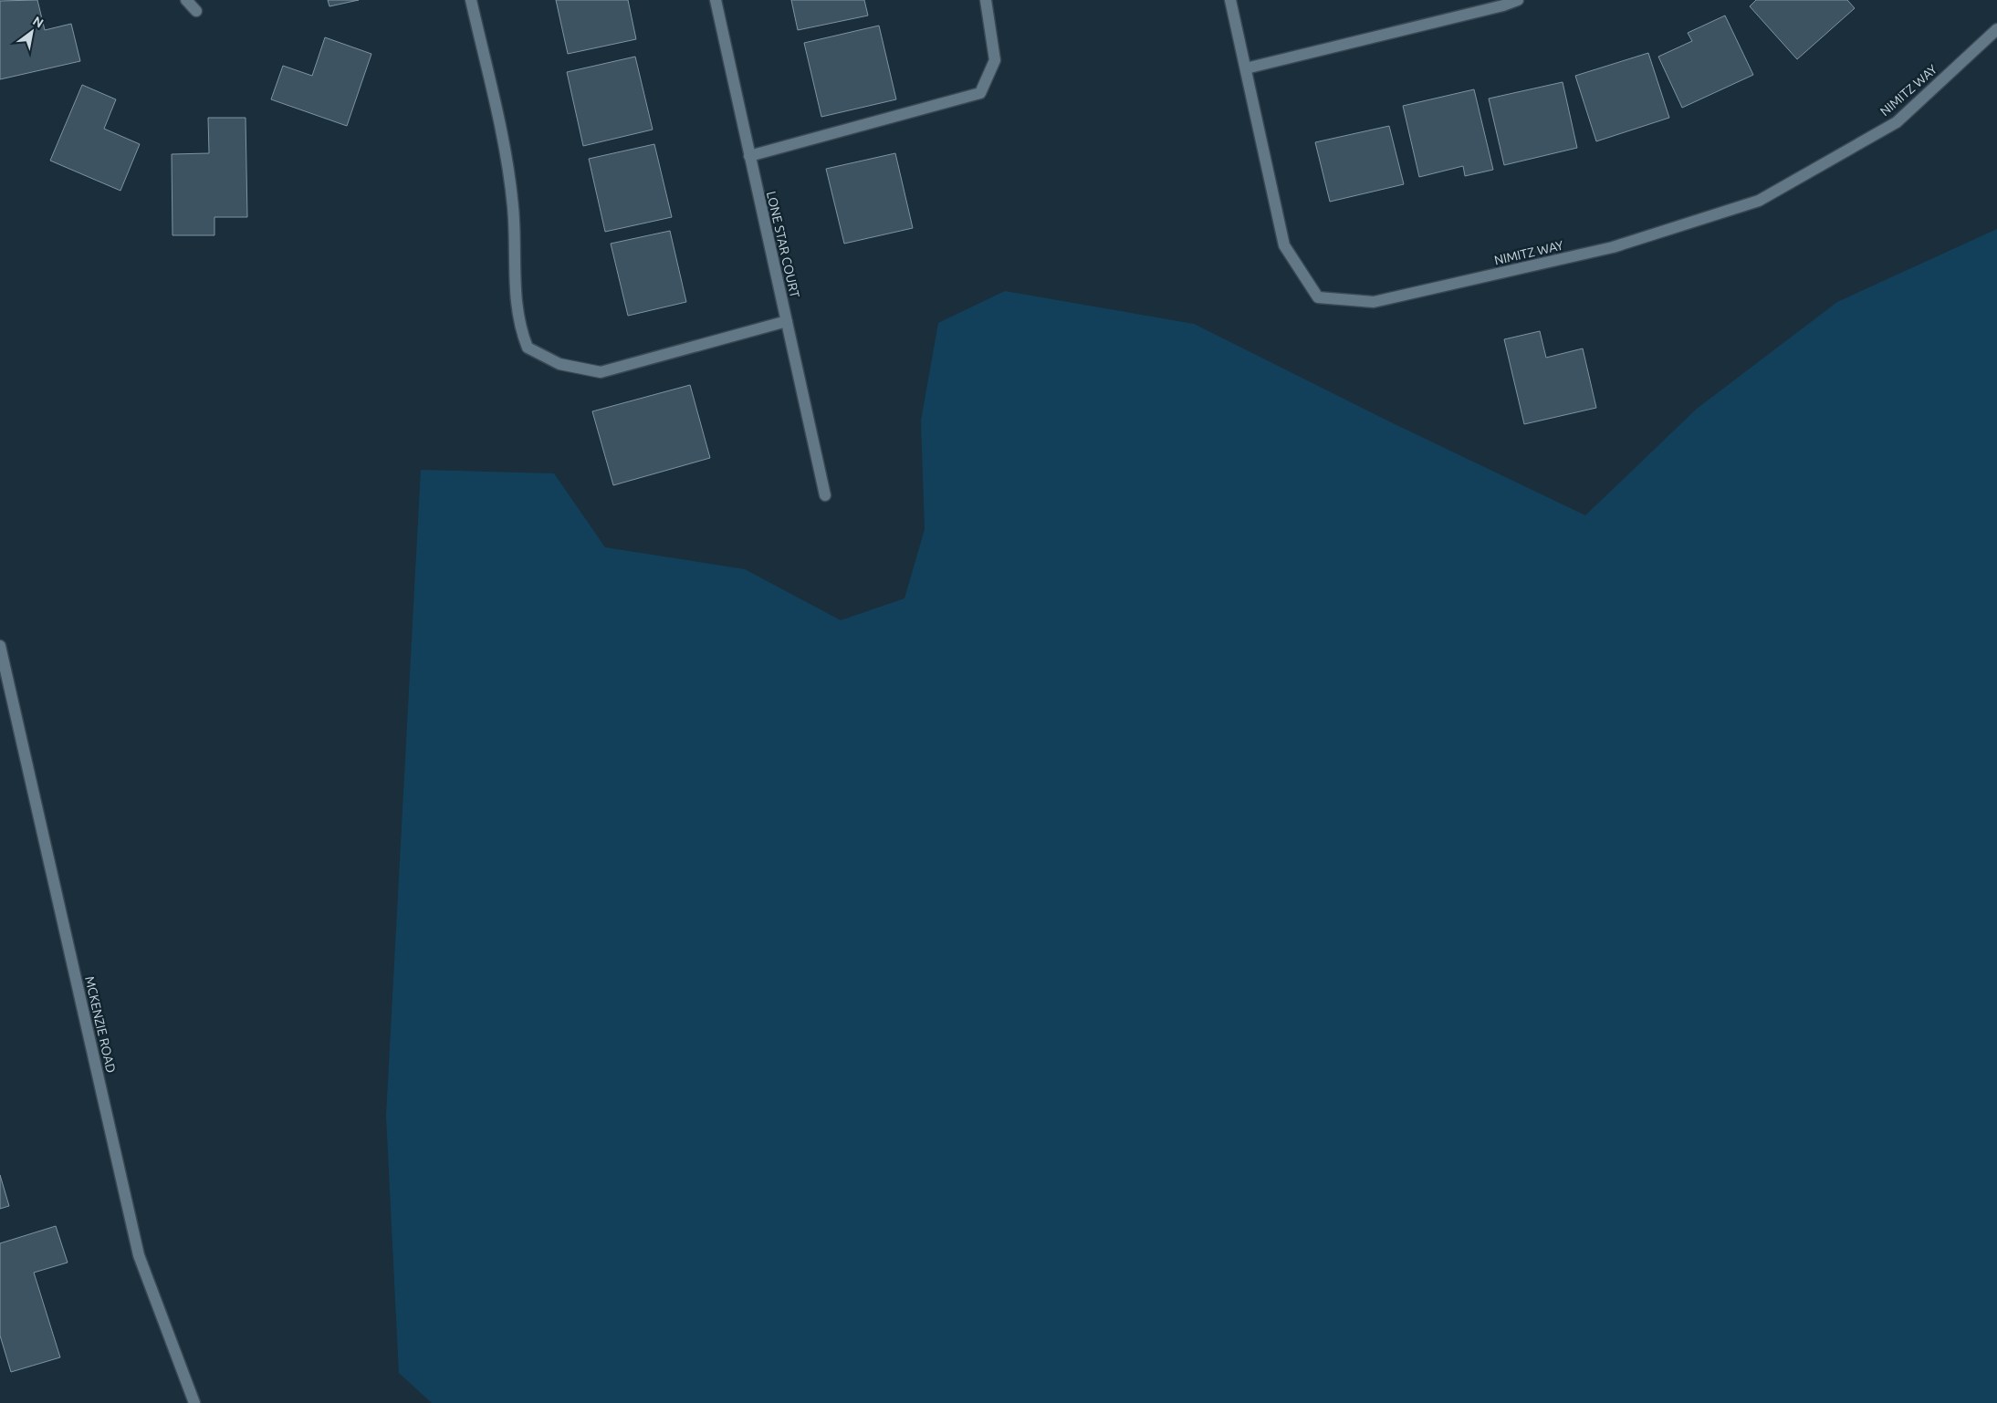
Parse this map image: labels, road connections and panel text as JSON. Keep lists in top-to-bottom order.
{
  "streets": {
    "street": ["NIMITZ WAY", "LONE STAR COURT", "MCKENZIE ROAD"]
  },
  "north": "top right"
}
